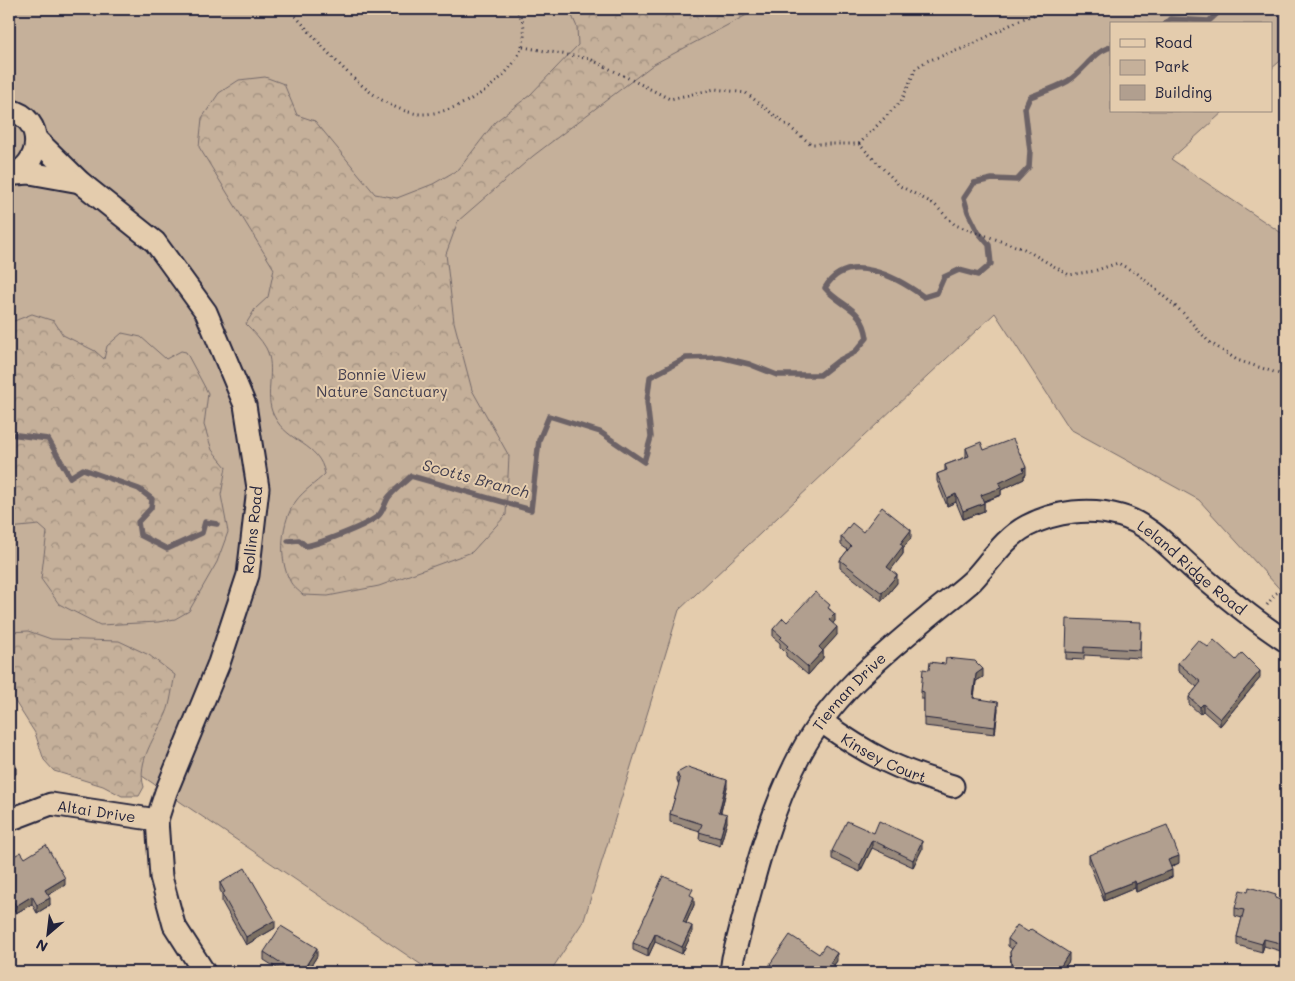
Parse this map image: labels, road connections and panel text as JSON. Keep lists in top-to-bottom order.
{
  "streets": {
    "street": [
      "Rollins Road",
      "Leland Ridge Road",
      "Tiernan Drive",
      "Kinsey Court",
      "Altai Drive"
    ]
  },
  "crossings": [
    ["Rollins Road", "Altai Drive"],
    ["Leland Ridge Road", "Tiernan Drive"],
    ["Tiernan Drive", "Kinsey Court"]
  ],
  "water": ["Scotts Branch"],
  "parks": ["Bonnie View Nature Sanctuary"],
  "legend": ["Road", "Park", "Building"],
  "north": "bottom left"
}
